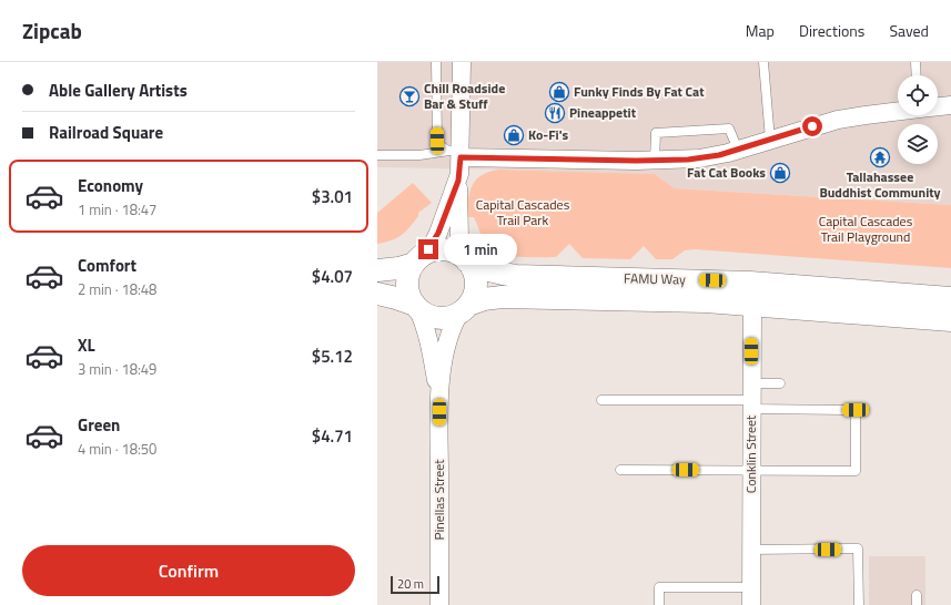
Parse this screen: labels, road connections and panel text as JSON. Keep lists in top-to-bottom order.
{
  "streets": {
    "street": ["FAMU Way", "Conklin Street", "Pinellas Street"]
  },
  "crossings": [
    ["FAMU Way", "Conklin Street"],
    ["FAMU Way", "Pinellas Street"]
  ],
  "parks": ["Capital Cascades Trail Park", "Capital Cascades Trail Playground"],
  "places": {
    "shop": ["Funky Finds By Fat Cat", "Ko-Fi's", "Fat Cat Books"],
    "bar": ["Chill Roadside Bar & Stuff"],
    "restaurant": ["Pineappetit"],
    "temple": ["Tallahassee Buddhist Community"]
  },
  "scale_bar": "20 m",
  "page": {
    "header": "Zipcab",
    "nav": ["Map", "Directions", "Saved"],
    "banner": ["Able Gallery Artists", "Railroad Square"],
    "list": [
      {
        "name": "Economy",
        "note": "1 min · 18:47",
        "value": "$3.01"
      },
      {
        "name": "Comfort",
        "note": "2 min · 18:48",
        "value": "$4.07"
      },
      {
        "name": "XL",
        "note": "3 min · 18:49",
        "value": "$5.12"
      },
      {
        "name": "Green",
        "note": "4 min · 18:50",
        "value": "$4.71"
      }
    ],
    "bubble": "1 min",
    "buttons": "Confirm",
    "scale": "20 m"
  }
}
